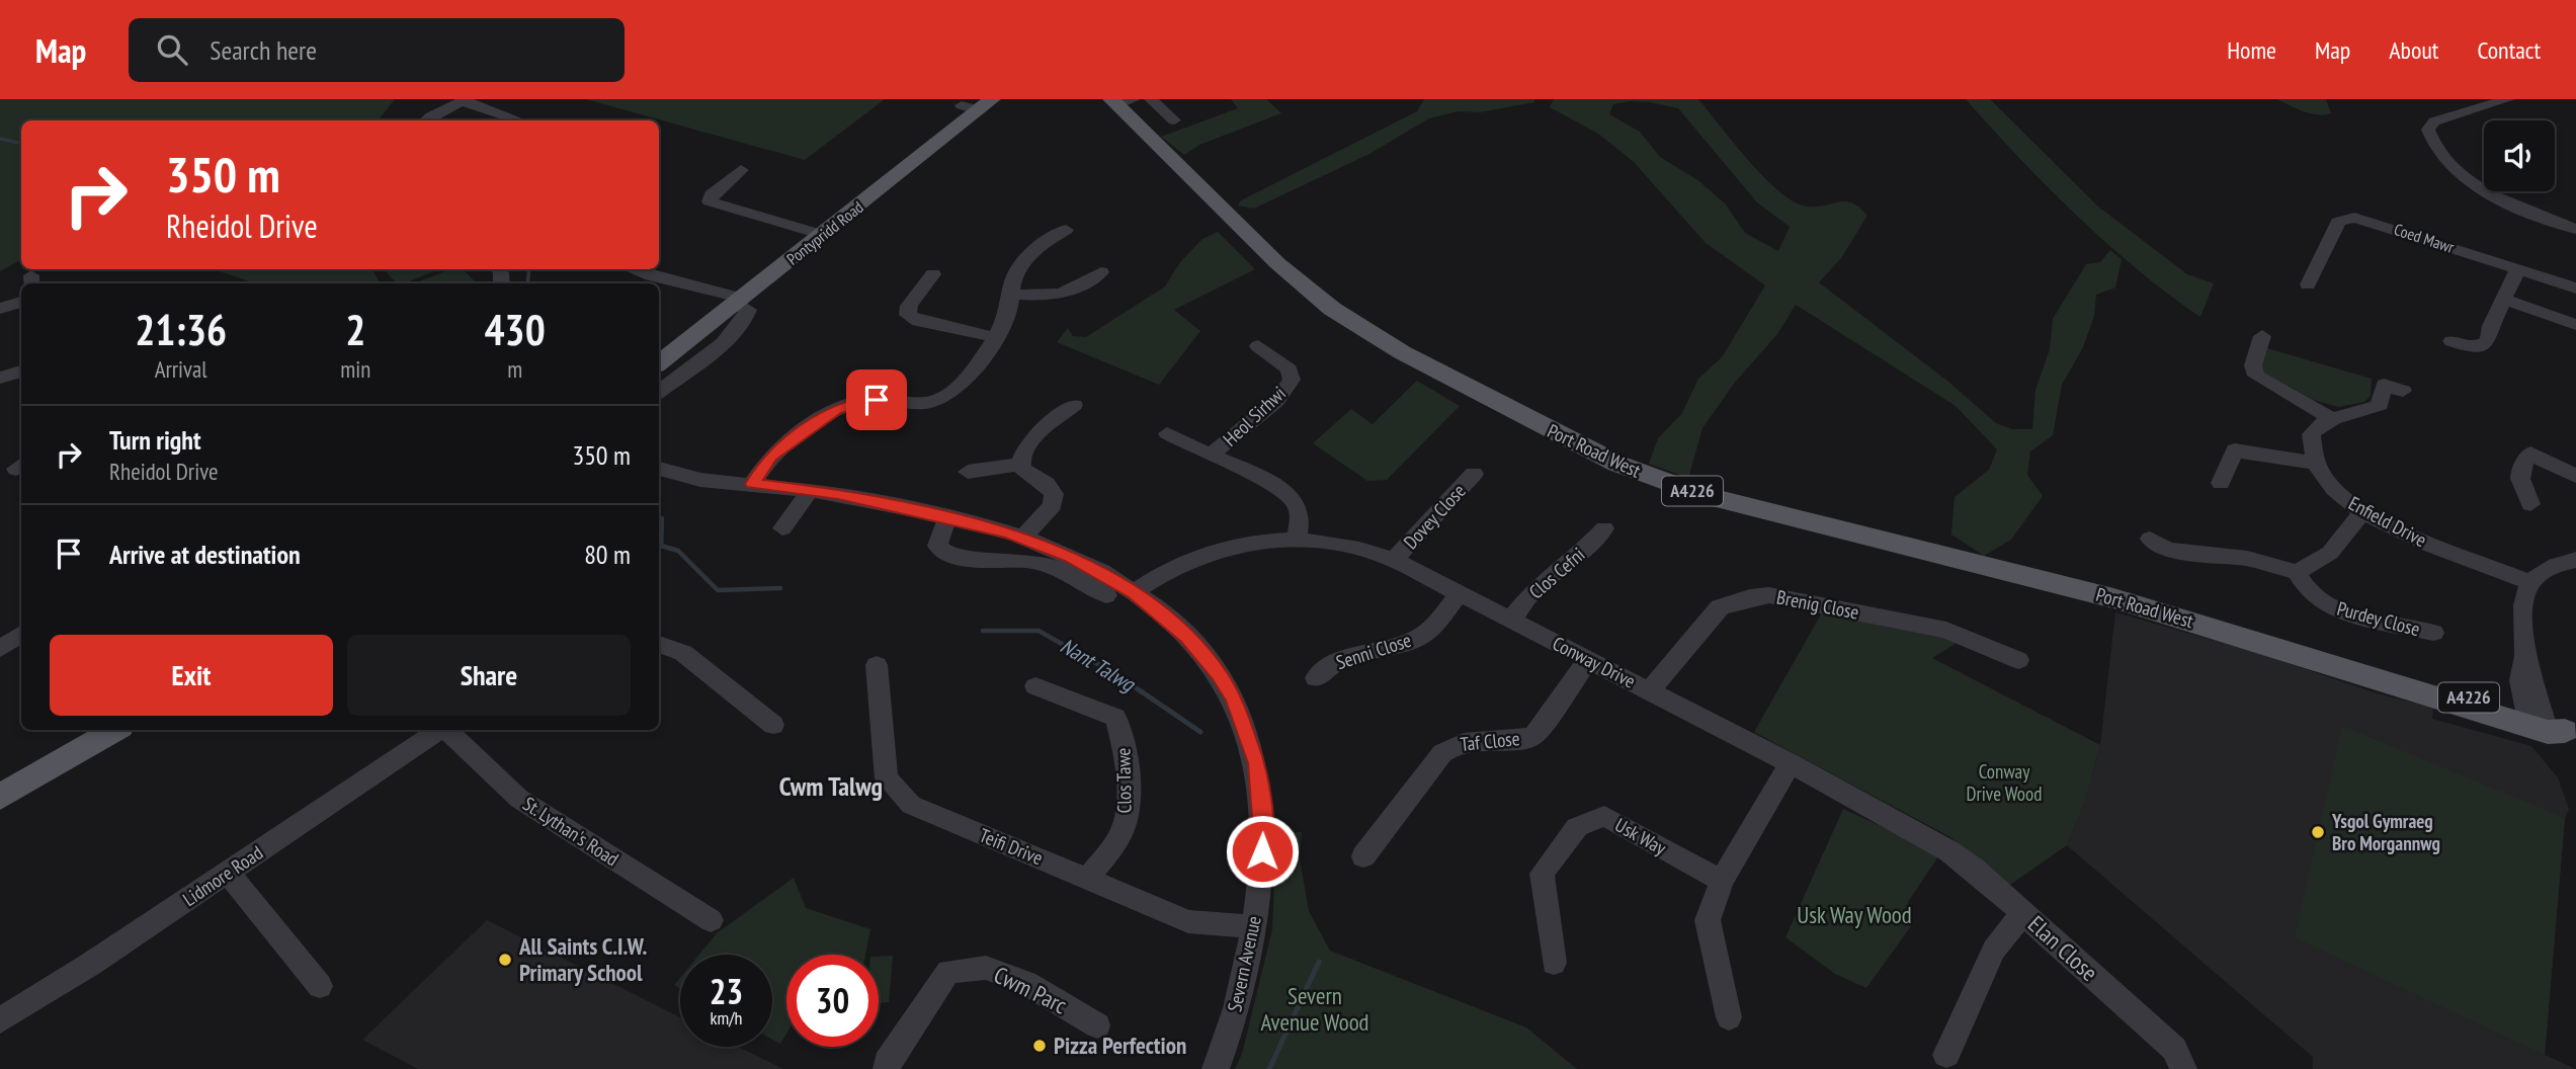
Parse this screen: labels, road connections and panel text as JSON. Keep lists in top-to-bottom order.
{
  "streets": {
    "main road": ["Pontypridd Road", "Port Road West", "A4226"],
    "street": [
      "Coed Mawr",
      "Heol Sirhwi",
      "Dovey Close",
      "Enfield Drive",
      "Clos Cefni",
      "Brenig Close",
      "Purdey Close",
      "Senni Close",
      "Conway Drive",
      "Taf Close",
      "Clos Tawe",
      "St. Lythan's Road",
      "Usk Way",
      "Teifi Drive",
      "Lidmore Road",
      "Elan Close",
      "Severn Avenue",
      "Cwm Parc"
    ]
  },
  "crossings": [
    ["Heol Sirhwi", "Conway Drive"],
    ["Dovey Close", "Conway Drive"],
    ["Clos Cefni", "Conway Drive"],
    ["Brenig Close", "Conway Drive"],
    ["Senni Close", "Conway Drive"],
    ["Conway Drive", "Taf Close"],
    ["Conway Drive", "Elan Close"],
    ["Conway Drive", "Severn Avenue"],
    ["Clos Tawe", "Teifi Drive"],
    ["Teifi Drive", "Severn Avenue"]
  ],
  "districts": ["Cwm Talwg"],
  "water": ["Nant Talwg"],
  "parks": ["Conway Drive Wood", "Usk Way Wood", "Severn Avenue Wood"],
  "places": ["Ysgol Gymraeg Bro Morgannwg", "All Saints C.I.W. Primary School", "Pizza Perfection"],
  "page": {
    "header": "Map",
    "search": "Search here",
    "nav": [
      "Home",
      "Map",
      "About",
      "Contact"
    ],
    "turn": ["350 m", "Rheidol Drive"],
    "eta": [
      "21:36",
      "Arrival",
      "2",
      "min",
      "430",
      "m"
    ],
    "list": [
      {
        "name": "Turn right",
        "note": "Rheidol Drive",
        "value": "350 m"
      },
      {
        "name": "Arrive at destination",
        "value": "80 m"
      }
    ],
    "buttons": ["Exit", "Share"],
    "speed": "23 km/h",
    "limit": "30"
  }
}
